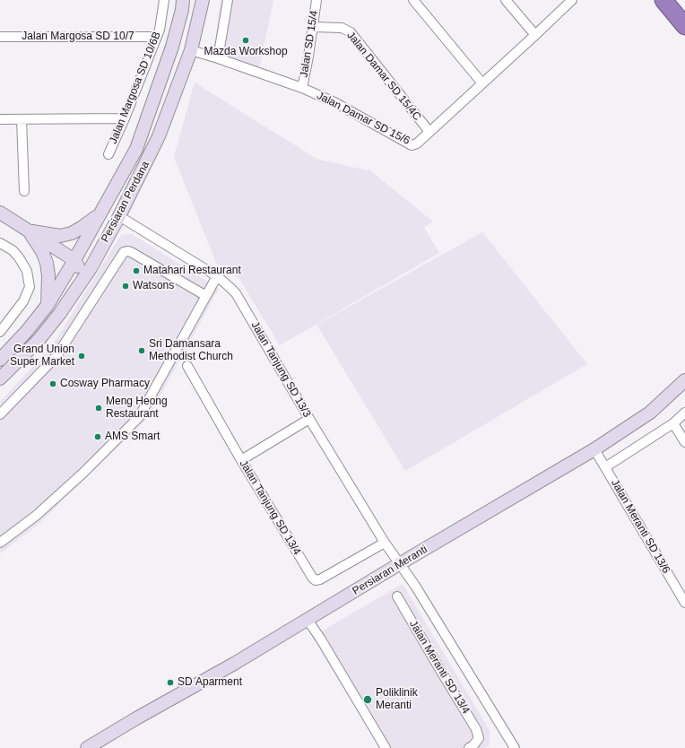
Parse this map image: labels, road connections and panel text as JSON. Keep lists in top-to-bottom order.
{
  "streets": {
    "main road": ["Persiaran Perdana", "Persiaran Meranti"],
    "street": [
      "Jalan Margosa SD 10/7",
      "Jalan SD 15/4",
      "Jalan Damar SD 15/4C",
      "Jalan Margosa SD 10/6B",
      "Jalan Damar SD 15/6",
      "Jalan Tanjung SD 13/3",
      "Jalan Tanjung SD 13/4",
      "Jalan Meranti SD 13/6",
      "Jalan Meranti SD 13/4"
    ]
  },
  "crossings": [
    ["Jalan Margosa SD 10/7", "Jalan Margosa SD 10/6B"],
    ["Jalan SD 15/4", "Jalan Damar SD 15/4C"],
    ["Jalan SD 15/4", "Jalan Damar SD 15/6"],
    ["Jalan Damar SD 15/4C", "Jalan Damar SD 15/6"],
    ["Jalan Damar SD 15/6", "Persiaran Perdana"],
    ["Persiaran Perdana", "Jalan Tanjung SD 13/3"],
    ["Jalan Tanjung SD 13/3", "Jalan Tanjung SD 13/4"],
    ["Jalan Tanjung SD 13/3", "Persiaran Meranti"],
    ["Jalan Meranti SD 13/6", "Persiaran Meranti"]
  ],
  "places": [
    "Mazda Workshop",
    "Matahari Restaurant",
    "Watsons",
    "Sri Damansara Methodist Church",
    "Grand Union Super Market",
    "Cosway Pharmacy",
    "Meng Heong Restaurant",
    "AMS Smart",
    "SD Aparment",
    "Poliklinik Meranti"
  ]
}
